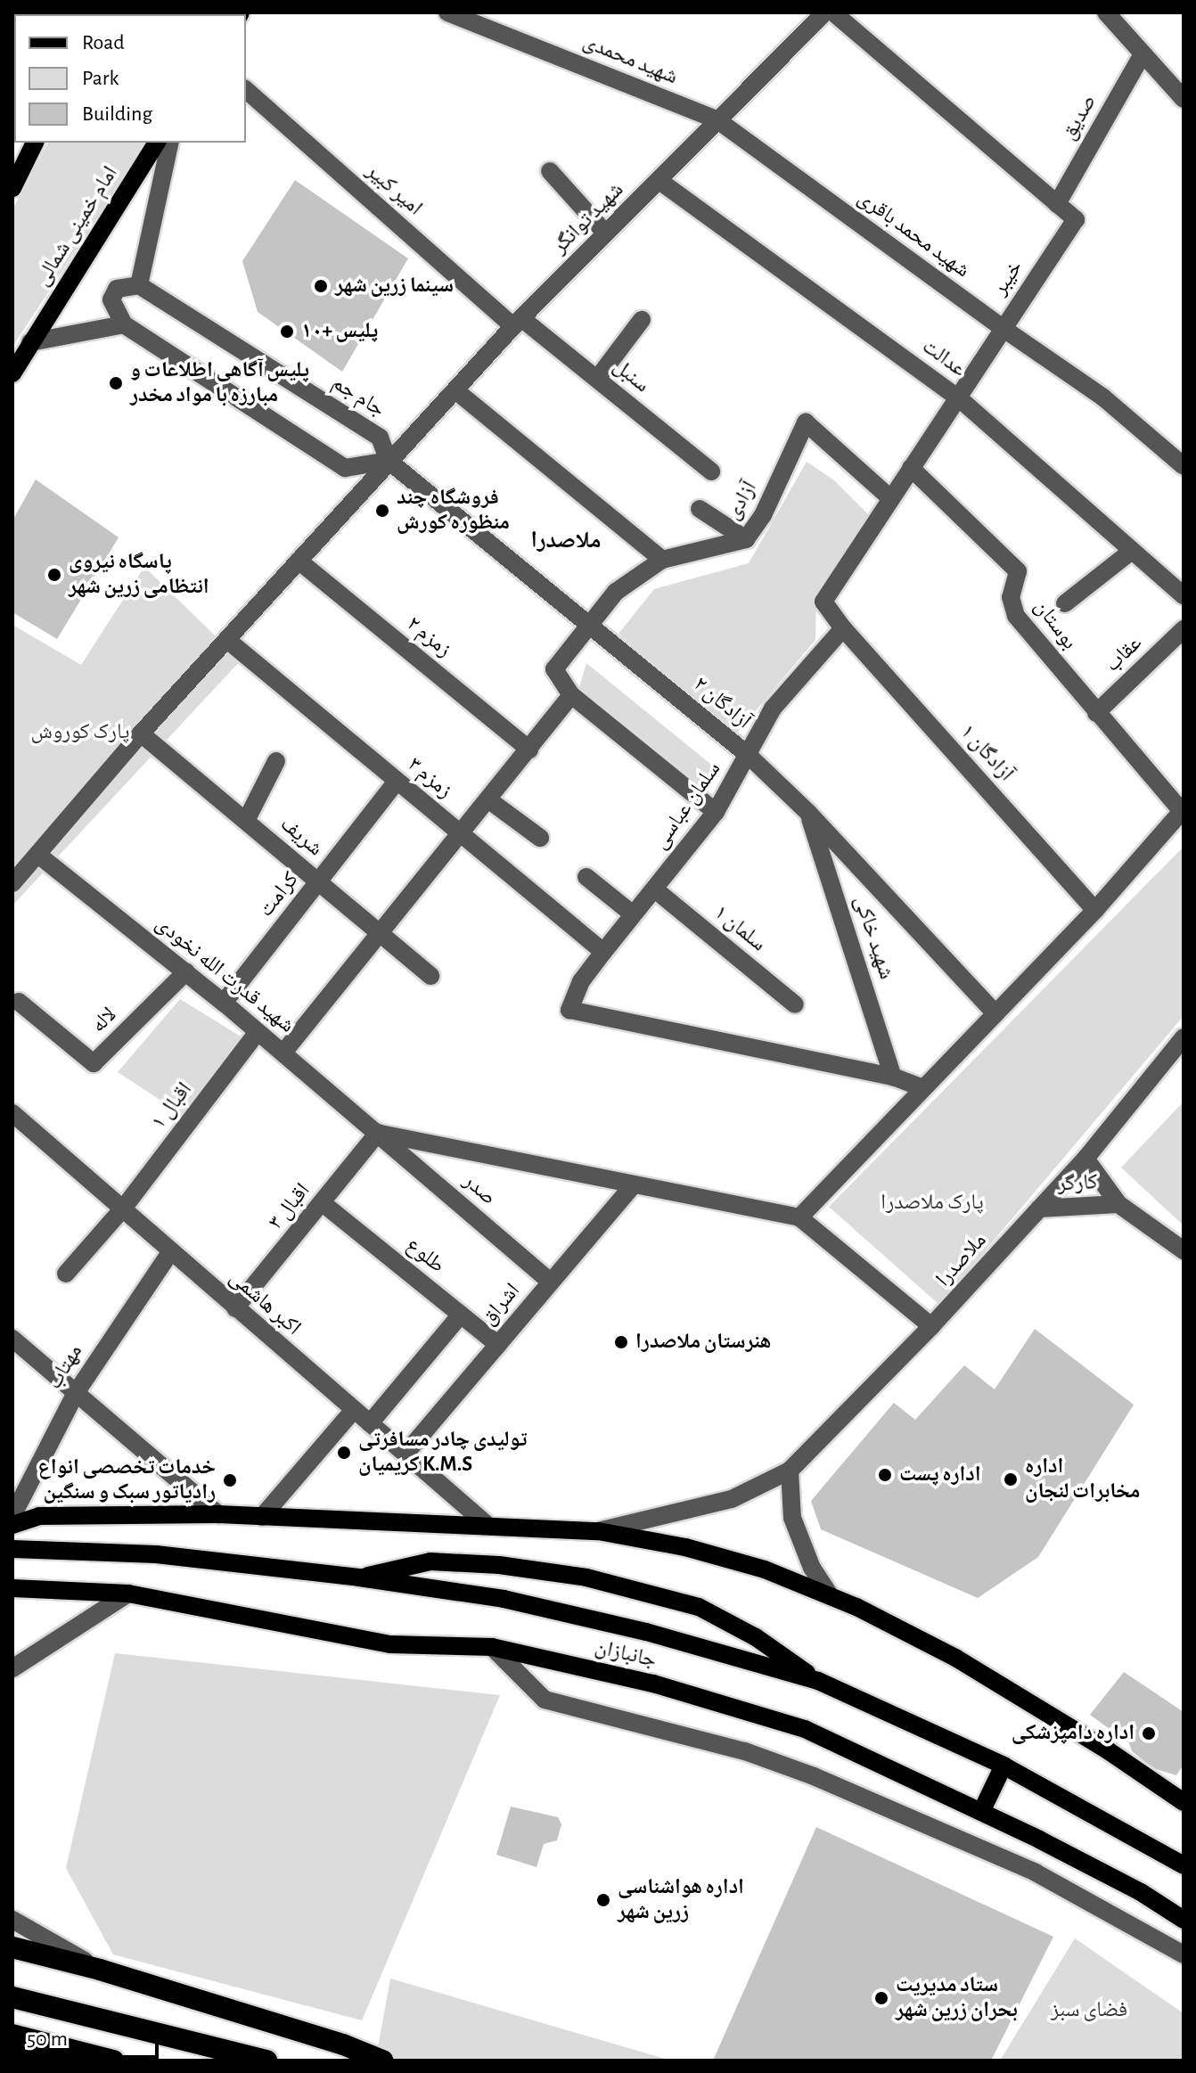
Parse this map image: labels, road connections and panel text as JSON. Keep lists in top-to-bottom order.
{
  "streets": {
    "main road": ["امام خمینی شمالی", "جانبازان"],
    "street": [
      "شهید محمدی",
      "صدیق",
      "امیر کبیر",
      "شهید توانگر",
      "شهید محمد باقری",
      "خیبر",
      "عدالت",
      "سنبل",
      "جام جم",
      "آزادی",
      "بوستان",
      "زمزم ۲",
      "عقاب",
      "آزادگان ۲",
      "آزادگان ۱",
      "زمزم ۳",
      "سلمان عباسی",
      "شریف",
      "کرامت",
      "سلمان ۱",
      "شهید خاکی",
      "شهید قدرت الله نخودی",
      "لاله",
      "اقبال ۱",
      "کارگر",
      "صدر",
      "اقبال ۳",
      "طلوع",
      "ملاصدرا",
      "اکبر هاشمی",
      "اشراق",
      "مهتاب"
    ]
  },
  "crossings": [
    ["شهید محمدی", "شهید توانگر"],
    ["شهید محمدی", "شهید محمد باقری"],
    ["صدیق", "خیبر"],
    ["امیر کبیر", "شهید توانگر"],
    ["امیر کبیر", "سنبل"],
    ["شهید توانگر", "شهید محمد باقری"],
    ["شهید توانگر", "عدالت"],
    ["شهید توانگر", "سنبل"],
    ["شهید توانگر", "جام جم"],
    ["شهید توانگر", "زمزم ۲"],
    ["شهید توانگر", "آزادگان ۲"],
    ["شهید توانگر", "زمزم ۳"],
    ["شهید توانگر", "شریف"],
    ["شهید توانگر", "شهید قدرت الله نخودی"],
    ["شهید محمد باقری", "خیبر"],
    ["خیبر", "عدالت"],
    ["خیبر", "آزادی"],
    ["خیبر", "بوستان"],
    ["خیبر", "آزادگان ۱"],
    ["خیبر", "سلمان عباسی"],
    ["جام جم", "آزادگان ۲"],
    ["آزادی", "آزادگان ۲"],
    ["بوستان", "عقاب"],
    ["آزادگان ۲", "سلمان عباسی"],
    ["آزادگان ۲", "شهید خاکی"],
    ["آزادگان ۱", "سلمان عباسی"],
    ["زمزم ۳", "سلمان عباسی"],
    ["زمزم ۳", "کرامت"],
    ["سلمان عباسی", "سلمان ۱"],
    ["سلمان عباسی", "شهید خاکی"],
    ["شریف", "کرامت"],
    ["کرامت", "شهید قدرت الله نخودی"],
    ["شهید قدرت الله نخودی", "لاله"],
    ["شهید قدرت الله نخودی", "اقبال ۱"],
    ["شهید قدرت الله نخودی", "صدر"],
    ["شهید قدرت الله نخودی", "اقبال ۳"],
    ["اقبال ۱", "اکبر هاشمی"],
    ["کارگر", "ملاصدرا"],
    ["صدر", "اقبال ۳"],
    ["صدر", "اشراق"],
    ["اقبال ۳", "طلوع"],
    ["اقبال ۳", "اکبر هاشمی"],
    ["طلوع", "اشراق"],
    ["اکبر هاشمی", "اشراق"],
    ["اکبر هاشمی", "مهتاب"]
  ],
  "districts": ["ملاصدرا"],
  "parks": ["پارک کوروش", "پارک ملاصدرا", "فضای سبز"],
  "places": [
    "سینما زرین شهر",
    "پلیس +۱۰",
    "پلیس آگاهی اطلاعات و مبارزه با مواد مخدر",
    "فروشگاه چند منظوره کورش",
    "پاسگاه نیروی انتظامی زرین شهر",
    "هنرستان ملاصدرا",
    "تولیدی چادر مسافرتی کریمیان K.M.S",
    "اداره پست",
    "اداره مخابرات لنجان",
    "خدمات تخصصی انواع رادیاتور سبک و سنگین",
    "اداره دامپزشکی",
    "اداره هواشناسی زرین شهر",
    "ستاد مدیریت بحران زرین شهر"
  ],
  "legend": ["Road", "Park", "Building"],
  "scale_bar": "50 m"
}
